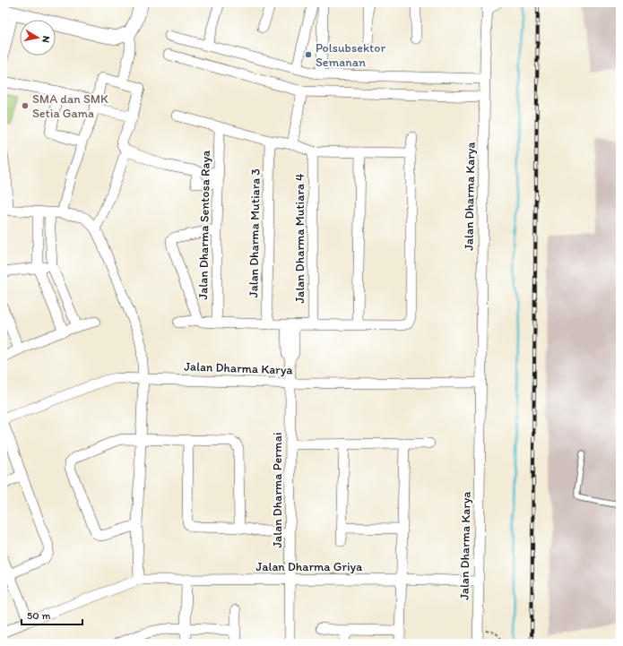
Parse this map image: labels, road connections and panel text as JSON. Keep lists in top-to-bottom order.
{
  "streets": {
    "street": [
      "Jalan Dharma Karya",
      "Jalan Dharma Sentosa Raya",
      "Jalan Dharma Mutiara 3",
      "Jalan Dharma Mutiara 4",
      "Jalan Dharma Permai",
      "Jalan Dharma Griya"
    ]
  },
  "crossings": [
    ["Jalan Dharma Karya", "Jalan Dharma Permai"],
    ["Jalan Dharma Karya", "Jalan Dharma Griya"],
    ["Jalan Dharma Permai", "Jalan Dharma Griya"]
  ],
  "places": ["Polsubsektor Semanan", "SMA dan SMK Setia Gama"],
  "scale_bar": "50 m",
  "north": "right"
}
